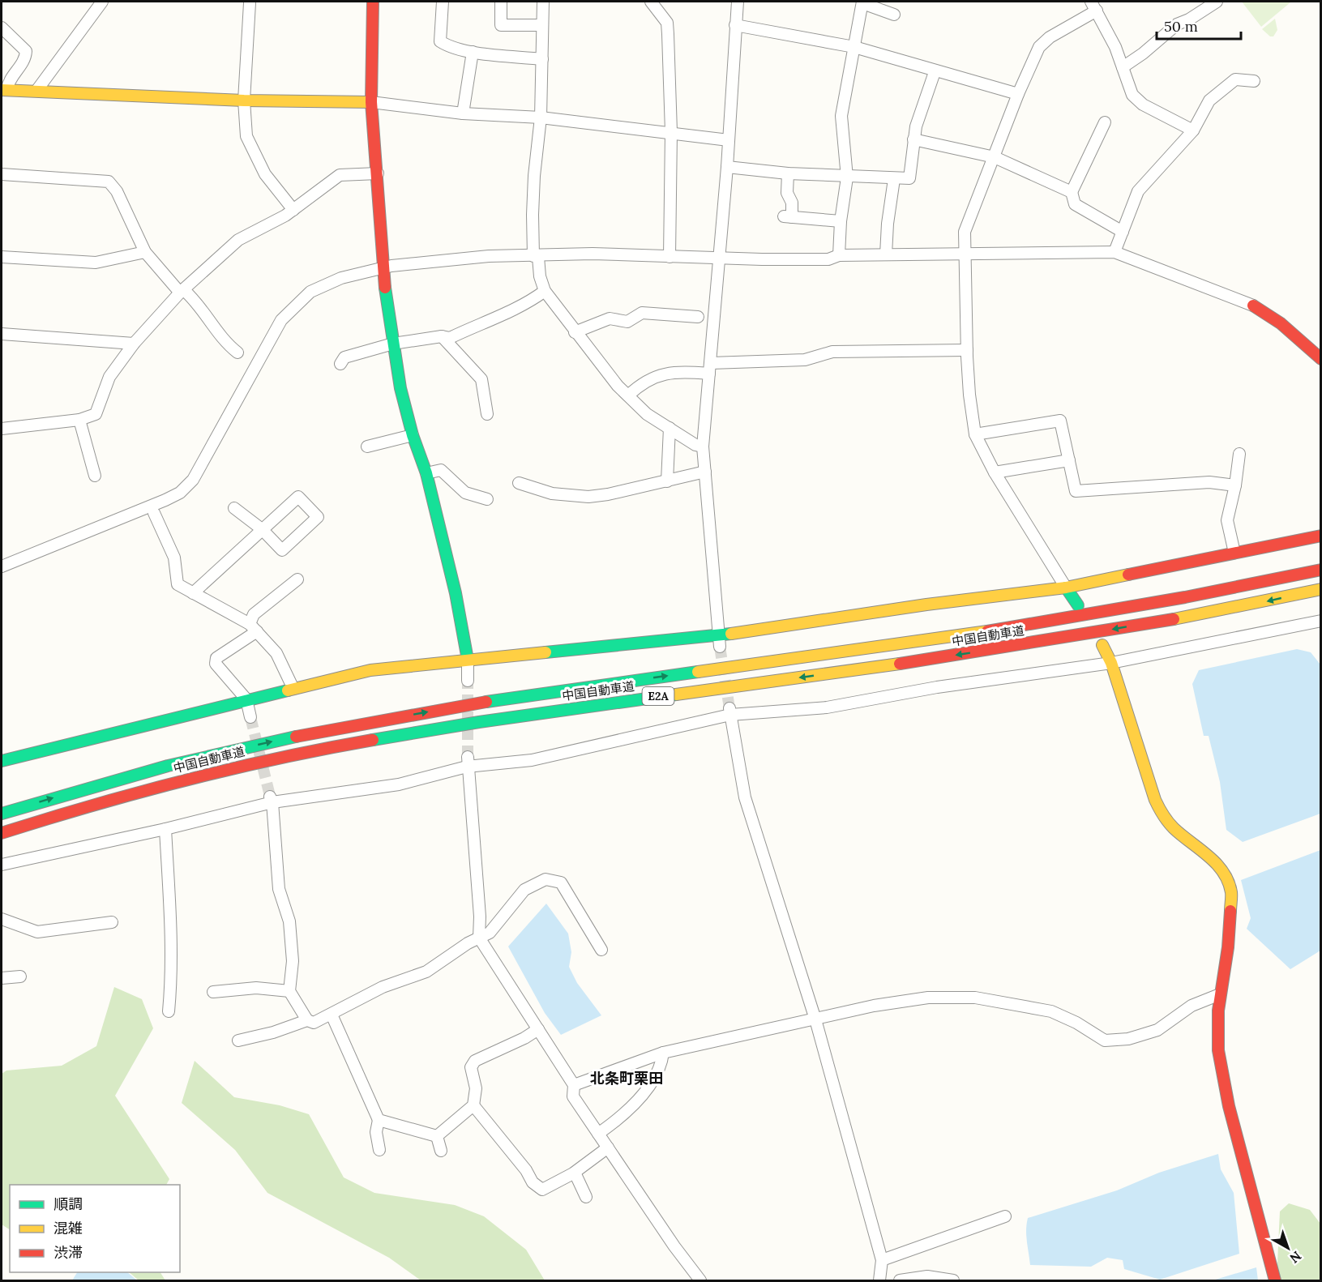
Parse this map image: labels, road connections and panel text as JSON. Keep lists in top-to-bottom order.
{
  "streets": {
    "main road": ["中国自動車道", "E2A"]
  },
  "districts": ["北条町栗田"],
  "legend": ["順調", "混雑", "渋滞"],
  "scale_bar": "50 m",
  "north": "bottom right"
}
